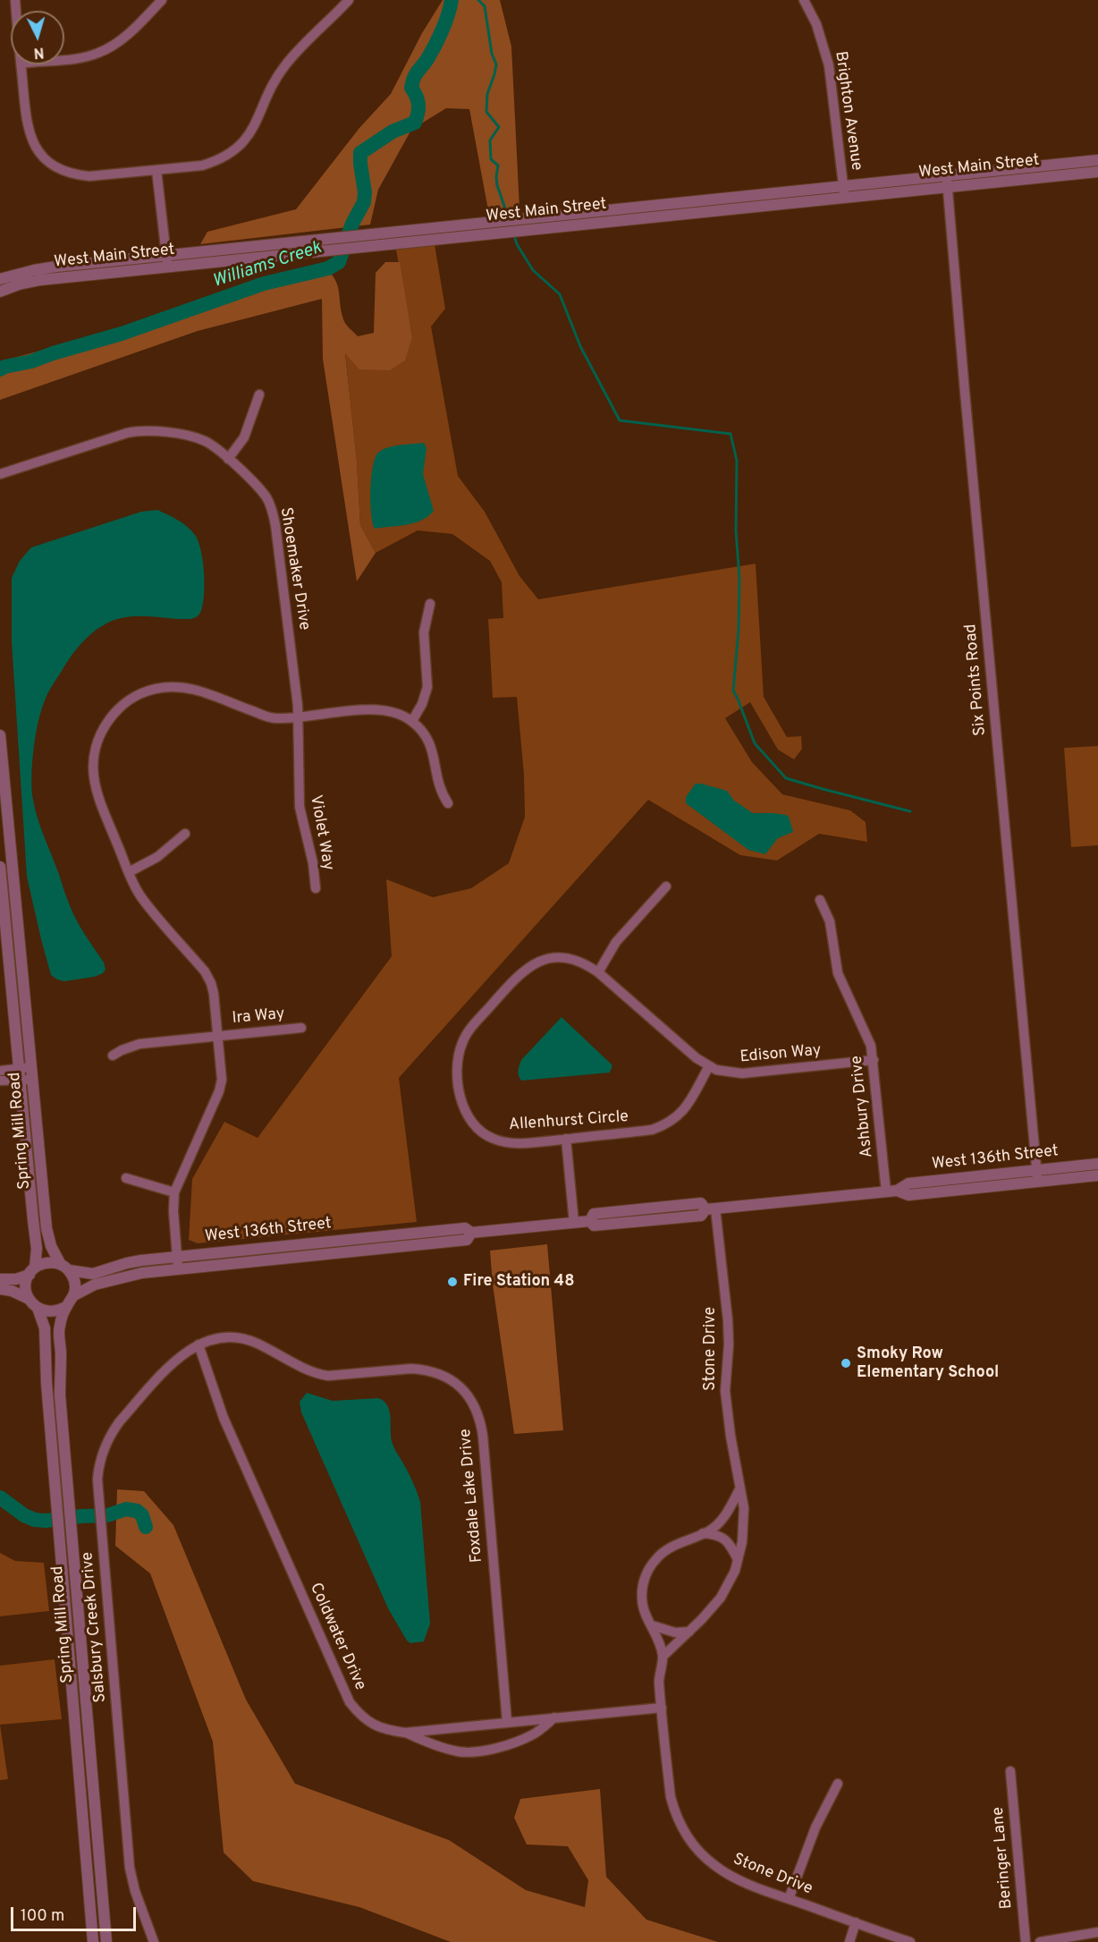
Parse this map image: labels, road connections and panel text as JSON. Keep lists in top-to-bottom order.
{
  "streets": {
    "street": [
      "Brighton Avenue",
      "West Main Street",
      "Shoemaker Drive",
      "Six Points Road",
      "Violet Way",
      "Ira Way",
      "Edison Way",
      "Ashbury Drive",
      "Allenhurst Circle",
      "Spring Mill Road",
      "West 136th Street",
      "Stone Drive",
      "Foxdale Lake Drive",
      "Salsbury Creek Drive",
      "Coldwater Drive",
      "Beringer Lane"
    ]
  },
  "crossings": [
    ["Brighton Avenue", "West Main Street"],
    ["West Main Street", "Six Points Road"],
    ["Shoemaker Drive", "Violet Way"],
    ["Six Points Road", "West 136th Street"],
    ["Edison Way", "Ashbury Drive"],
    ["Edison Way", "Allenhurst Circle"],
    ["Ashbury Drive", "West 136th Street"],
    ["Spring Mill Road", "West 136th Street"],
    ["West 136th Street", "Stone Drive"],
    ["Stone Drive", "Coldwater Drive"],
    ["Foxdale Lake Drive", "Salsbury Creek Drive"],
    ["Foxdale Lake Drive", "Coldwater Drive"],
    ["Salsbury Creek Drive", "Coldwater Drive"]
  ],
  "water": ["Williams Creek"],
  "places": ["Fire Station 48", "Smoky Row Elementary School"],
  "scale_bar": "100 m",
  "north": "bottom"
}
